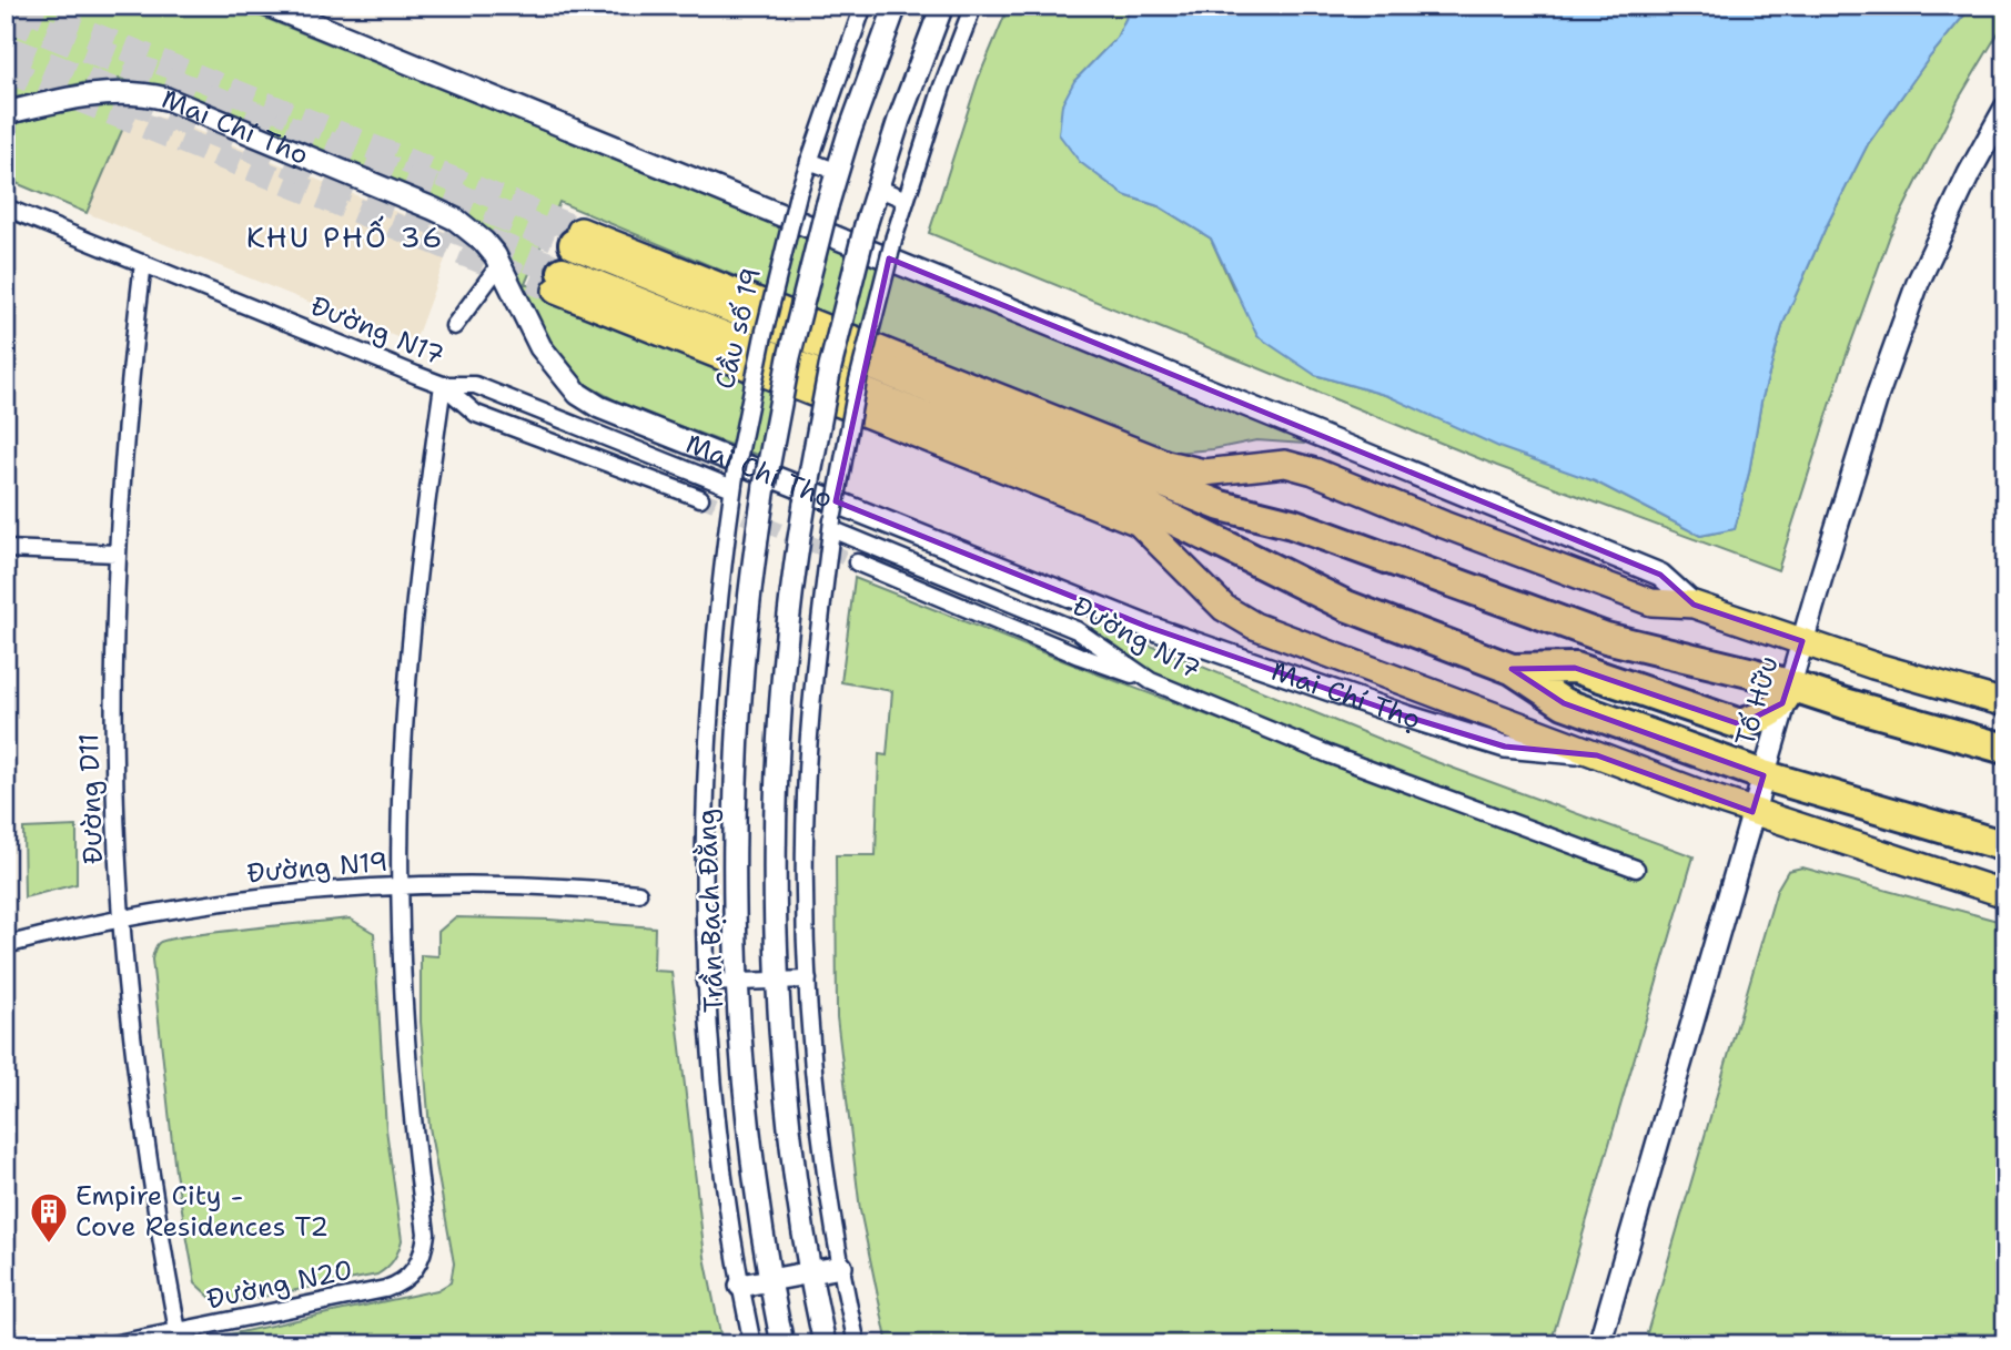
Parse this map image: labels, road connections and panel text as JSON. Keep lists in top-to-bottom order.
{
  "streets": {
    "highway": ["Mai Chí Thọ"],
    "street": [
      "Cầu số 19",
      "Đường N17",
      "Tố Hữu",
      "Đường D11",
      "Đường N19",
      "Trần Bạch Đằng",
      "Đường N20"
    ]
  },
  "crossings": [
    ["Mai Chí Thọ", "Tố Hữu"],
    ["Cầu số 19", "Đường N17"],
    ["Cầu số 19", "Trần Bạch Đằng"],
    ["Đường N17", "Đường D11"],
    ["Đường D11", "Đường N19"],
    ["Đường D11", "Đường N20"],
    ["Đường N19", "Đường N20"]
  ],
  "districts": ["KHU PHỐ 36"],
  "places": {
    "building": ["Empire City - Cove Residences T2"]
  }
}
